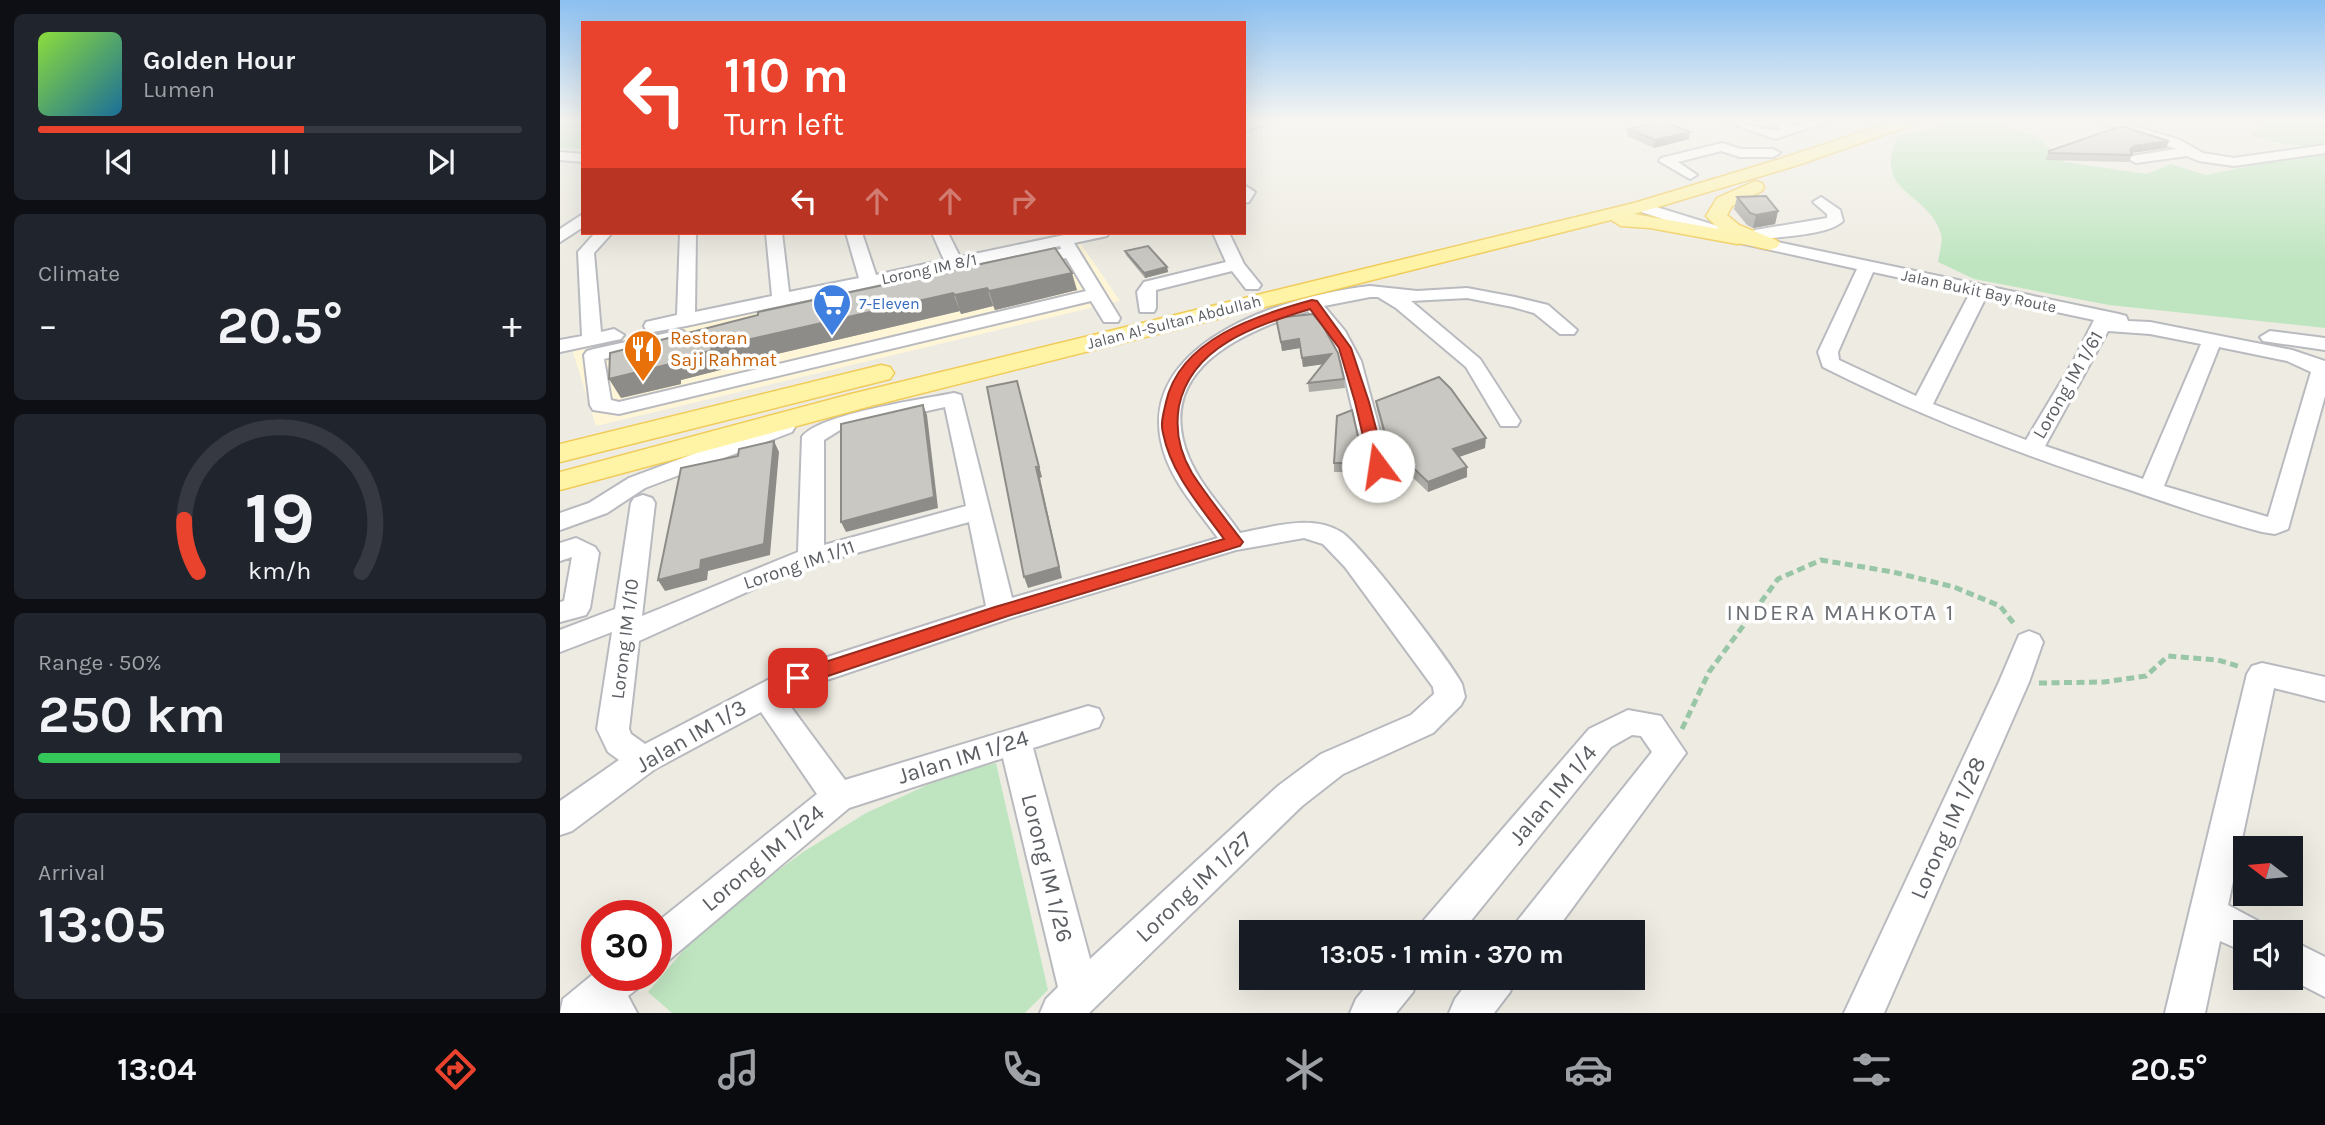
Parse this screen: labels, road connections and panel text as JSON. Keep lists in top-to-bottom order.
{
  "streets": {
    "main road": ["Jalan Al-Sultan Abdullah"],
    "street": [
      "Lorong IM 8/1",
      "Jalan Bukit Bay Route",
      "Lorong IM 1/61",
      "Lorong IM 1/11",
      "Lorong IM 1/10",
      "Jalan IM 1/3",
      "Jalan IM 1/24",
      "Jalan IM 1/4",
      "Lorong IM 1/28",
      "Lorong IM 1/24",
      "Lorong IM 1/26",
      "Lorong IM 1/27"
    ]
  },
  "crossings": [
    ["Jalan Bukit Bay Route", "Lorong IM 1/61"],
    ["Lorong IM 1/11", "Lorong IM 1/10"],
    ["Lorong IM 1/10", "Jalan IM 1/3"],
    ["Jalan IM 1/3", "Lorong IM 1/27"],
    ["Jalan IM 1/24", "Lorong IM 1/24"],
    ["Jalan IM 1/24", "Lorong IM 1/26"],
    ["Lorong IM 1/26", "Lorong IM 1/27"]
  ],
  "districts": ["INDERA MAHKOTA 1"],
  "places": {
    "supermarket": ["7-Eleven"],
    "restaurant": ["Restoran Saji Rahmat"]
  },
  "north": "left",
  "page": {
    "turn": ["110 m", "Turn left"],
    "song": ["Golden Hour", "Lumen"],
    "tile": [
      "Climate",
      ["Range · 50%", "250 km"],
      ["Arrival", "13:05"]
    ],
    "heat": ["−", "20.5°", "+"],
    "limit": "30",
    "trip": "13:05 · 1 min · 370 m",
    "tabs": ["13:04", "20.5°"],
    "gauge": ["19", "km/h"]
  }
}
